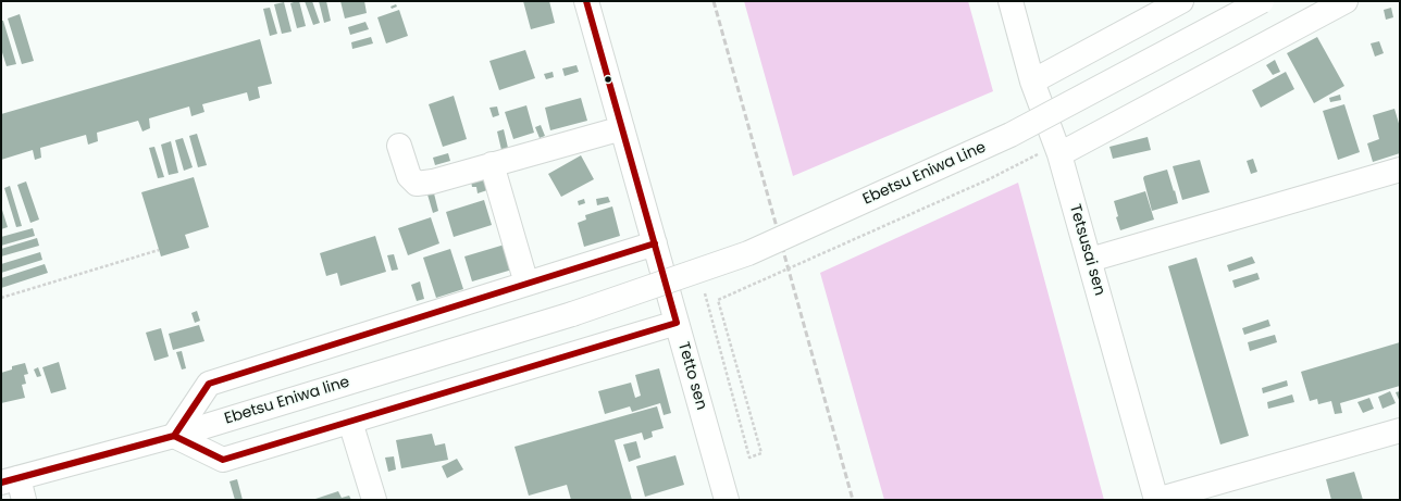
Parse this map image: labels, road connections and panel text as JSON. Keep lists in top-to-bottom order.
{
  "streets": {
    "street": [
      "Ebetsu Eniwa Line",
      "Tetsusai sen",
      "Tetto sen",
      "Ebetsu Eniwa line"
    ]
  },
  "crossings": [
    ["Ebetsu Eniwa Line", "Ebetsu Eniwa line"]
  ]
}
